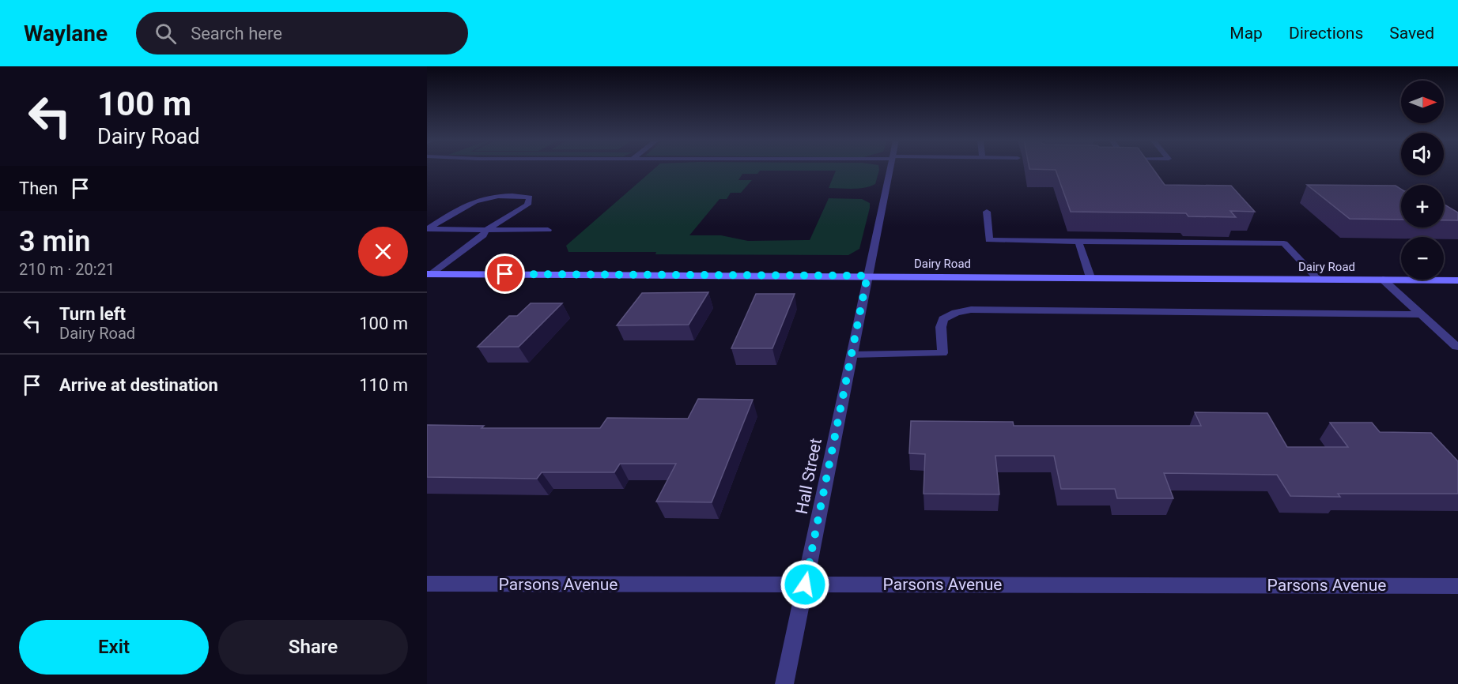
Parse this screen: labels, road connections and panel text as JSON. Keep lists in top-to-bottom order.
{
  "streets": {
    "street": ["Dairy Road", "Hall Street", "Parsons Avenue"]
  },
  "crossings": [
    ["Dairy Road", "Hall Street"],
    ["Hall Street", "Parsons Avenue"]
  ],
  "north": "right",
  "page": {
    "header": "Waylane",
    "search": "Search here",
    "nav": ["Map", "Directions", "Saved"],
    "turn": ["100 m", "Dairy Road"],
    "map_buttons": ["+", "−"],
    "then": "Then",
    "heading": ["3 min", "210 m · 20:21"],
    "list": [
      {
        "name": "Turn left",
        "note": "Dairy Road",
        "value": "100 m"
      },
      {
        "name": "Arrive at destination",
        "value": "110 m"
      }
    ],
    "buttons": ["Exit", "Share"]
  }
}
